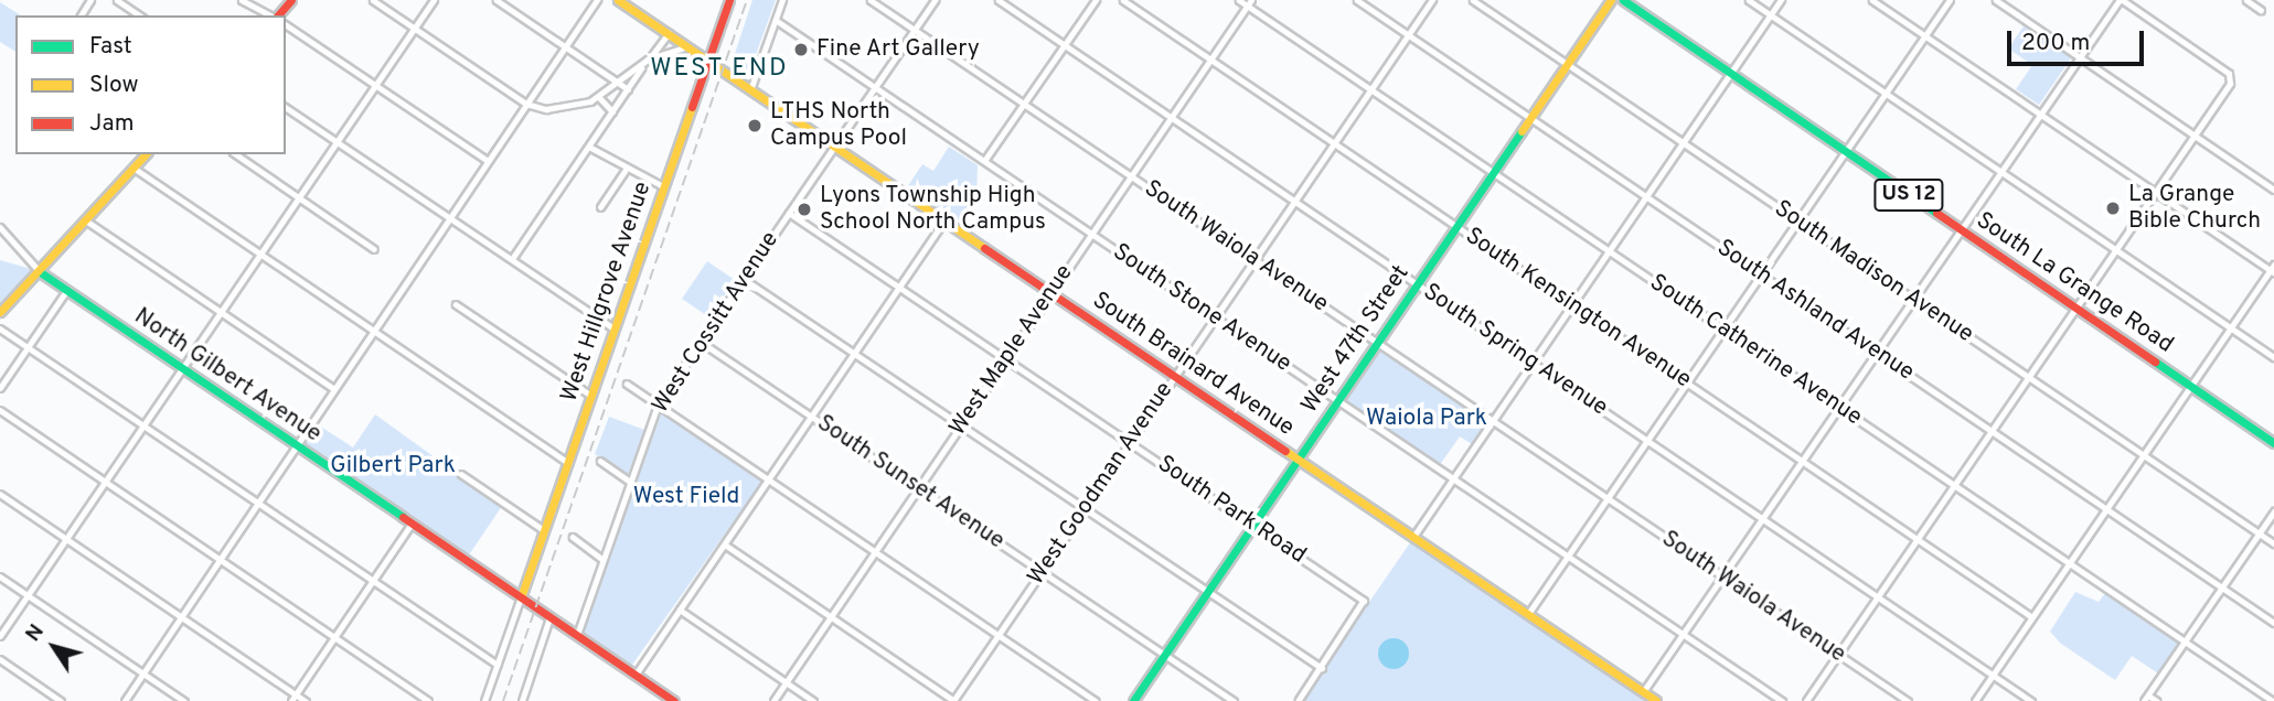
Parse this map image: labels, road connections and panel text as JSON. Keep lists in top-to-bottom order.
{
  "streets": {
    "street": [
      "US 12",
      "South Waiola Avenue",
      "South Madison Avenue",
      "South La Grange Road",
      "West Hillgrove Avenue",
      "South Stone Avenue",
      "South Kensington Avenue",
      "South Ashland Avenue",
      "West Cossitt Avenue",
      "West 47th Street",
      "West Maple Avenue",
      "South Spring Avenue",
      "South Catherine Avenue",
      "South Brainard Avenue",
      "North Gilbert Avenue",
      "South Sunset Avenue",
      "West Goodman Avenue",
      "South Park Road"
    ]
  },
  "crossings": [
    ["South Waiola Avenue", "West Cossitt Avenue"],
    ["South Waiola Avenue", "West 47th Street"],
    ["South Waiola Avenue", "West Maple Avenue"],
    ["South Waiola Avenue", "West Goodman Avenue"],
    ["South Madison Avenue", "West 47th Street"],
    ["West Hillgrove Avenue", "South Brainard Avenue"],
    ["West Hillgrove Avenue", "North Gilbert Avenue"],
    ["South Stone Avenue", "West Cossitt Avenue"],
    ["South Stone Avenue", "West 47th Street"],
    ["South Stone Avenue", "West Maple Avenue"],
    ["South Stone Avenue", "West Goodman Avenue"],
    ["South Kensington Avenue", "West 47th Street"],
    ["South Kensington Avenue", "West Maple Avenue"],
    ["South Kensington Avenue", "West Goodman Avenue"],
    ["South Ashland Avenue", "West 47th Street"],
    ["South Ashland Avenue", "West Goodman Avenue"],
    ["West Cossitt Avenue", "South Brainard Avenue"],
    ["West Cossitt Avenue", "North Gilbert Avenue"],
    ["West Cossitt Avenue", "South Sunset Avenue"],
    ["West Cossitt Avenue", "South Park Road"],
    ["West 47th Street", "South Spring Avenue"],
    ["West 47th Street", "South Catherine Avenue"],
    ["West 47th Street", "South Brainard Avenue"],
    ["West 47th Street", "South Sunset Avenue"],
    ["West 47th Street", "South Park Road"],
    ["West Maple Avenue", "South Spring Avenue"],
    ["West Maple Avenue", "South Catherine Avenue"],
    ["West Maple Avenue", "South Brainard Avenue"],
    ["West Maple Avenue", "South Sunset Avenue"],
    ["West Maple Avenue", "South Park Road"],
    ["South Spring Avenue", "West Goodman Avenue"],
    ["South Catherine Avenue", "West Goodman Avenue"],
    ["South Brainard Avenue", "West Goodman Avenue"],
    ["South Sunset Avenue", "West Goodman Avenue"],
    ["West Goodman Avenue", "South Park Road"]
  ],
  "districts": ["WEST END"],
  "parks": ["Waiola Park", "Gilbert Park", "West Field"],
  "places": [
    "Fine Art Gallery",
    "LTHS North Campus Pool",
    "La Grange Bible Church",
    "Lyons Township High School North Campus"
  ],
  "legend": ["Fast", "Slow", "Jam"],
  "scale_bar": "200 m",
  "north": "top left"
}
